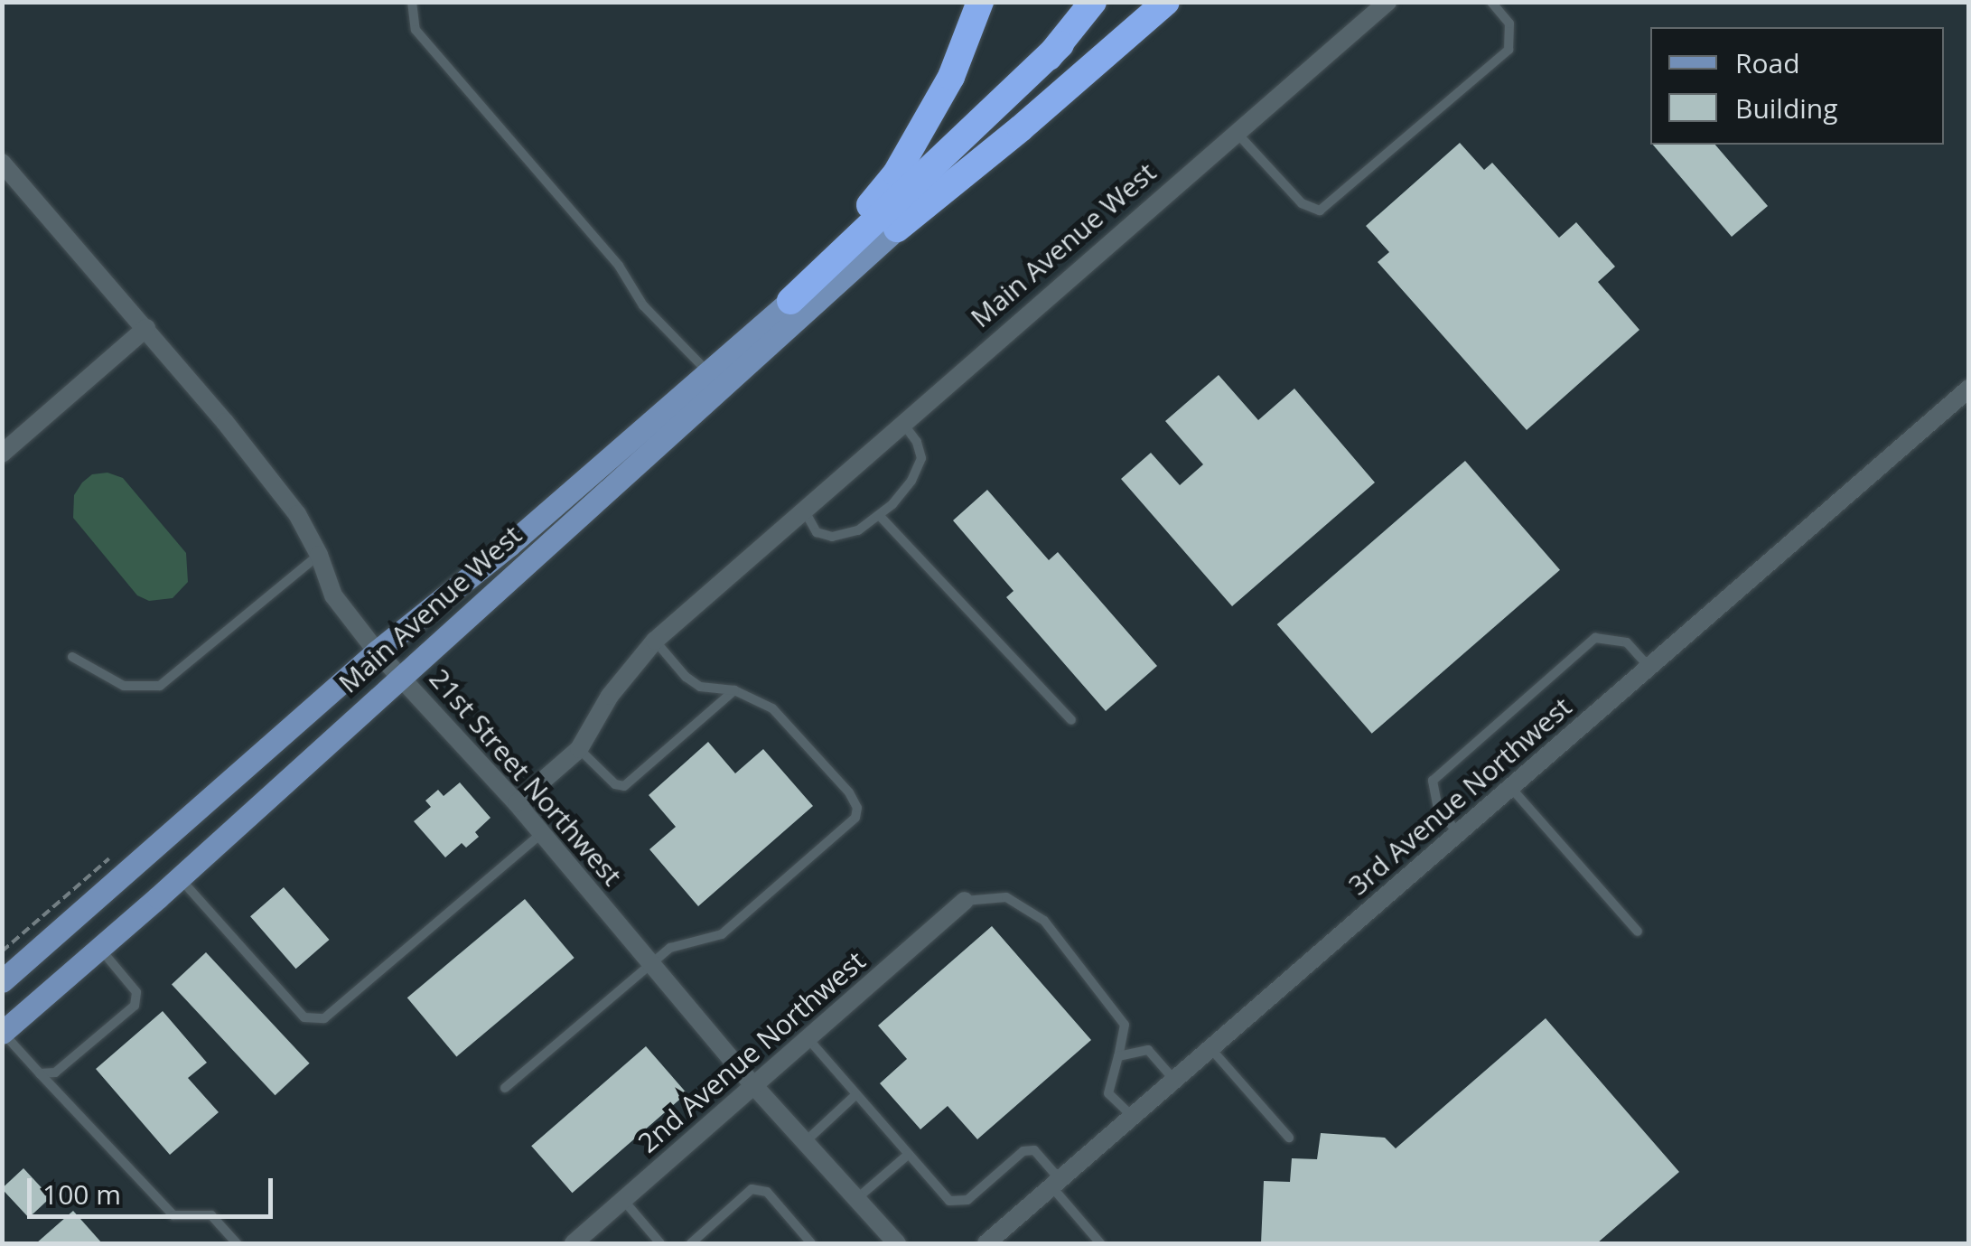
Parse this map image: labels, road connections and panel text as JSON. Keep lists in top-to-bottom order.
{
  "streets": {
    "main road": ["Main Avenue West"],
    "street": ["21st Street Northwest", "3rd Avenue Northwest", "2nd Avenue Northwest"]
  },
  "crossings": [
    ["Main Avenue West", "21st Street Northwest"],
    ["21st Street Northwest", "2nd Avenue Northwest"]
  ],
  "legend": ["Road", "Building"],
  "scale_bar": "100 m"
}
